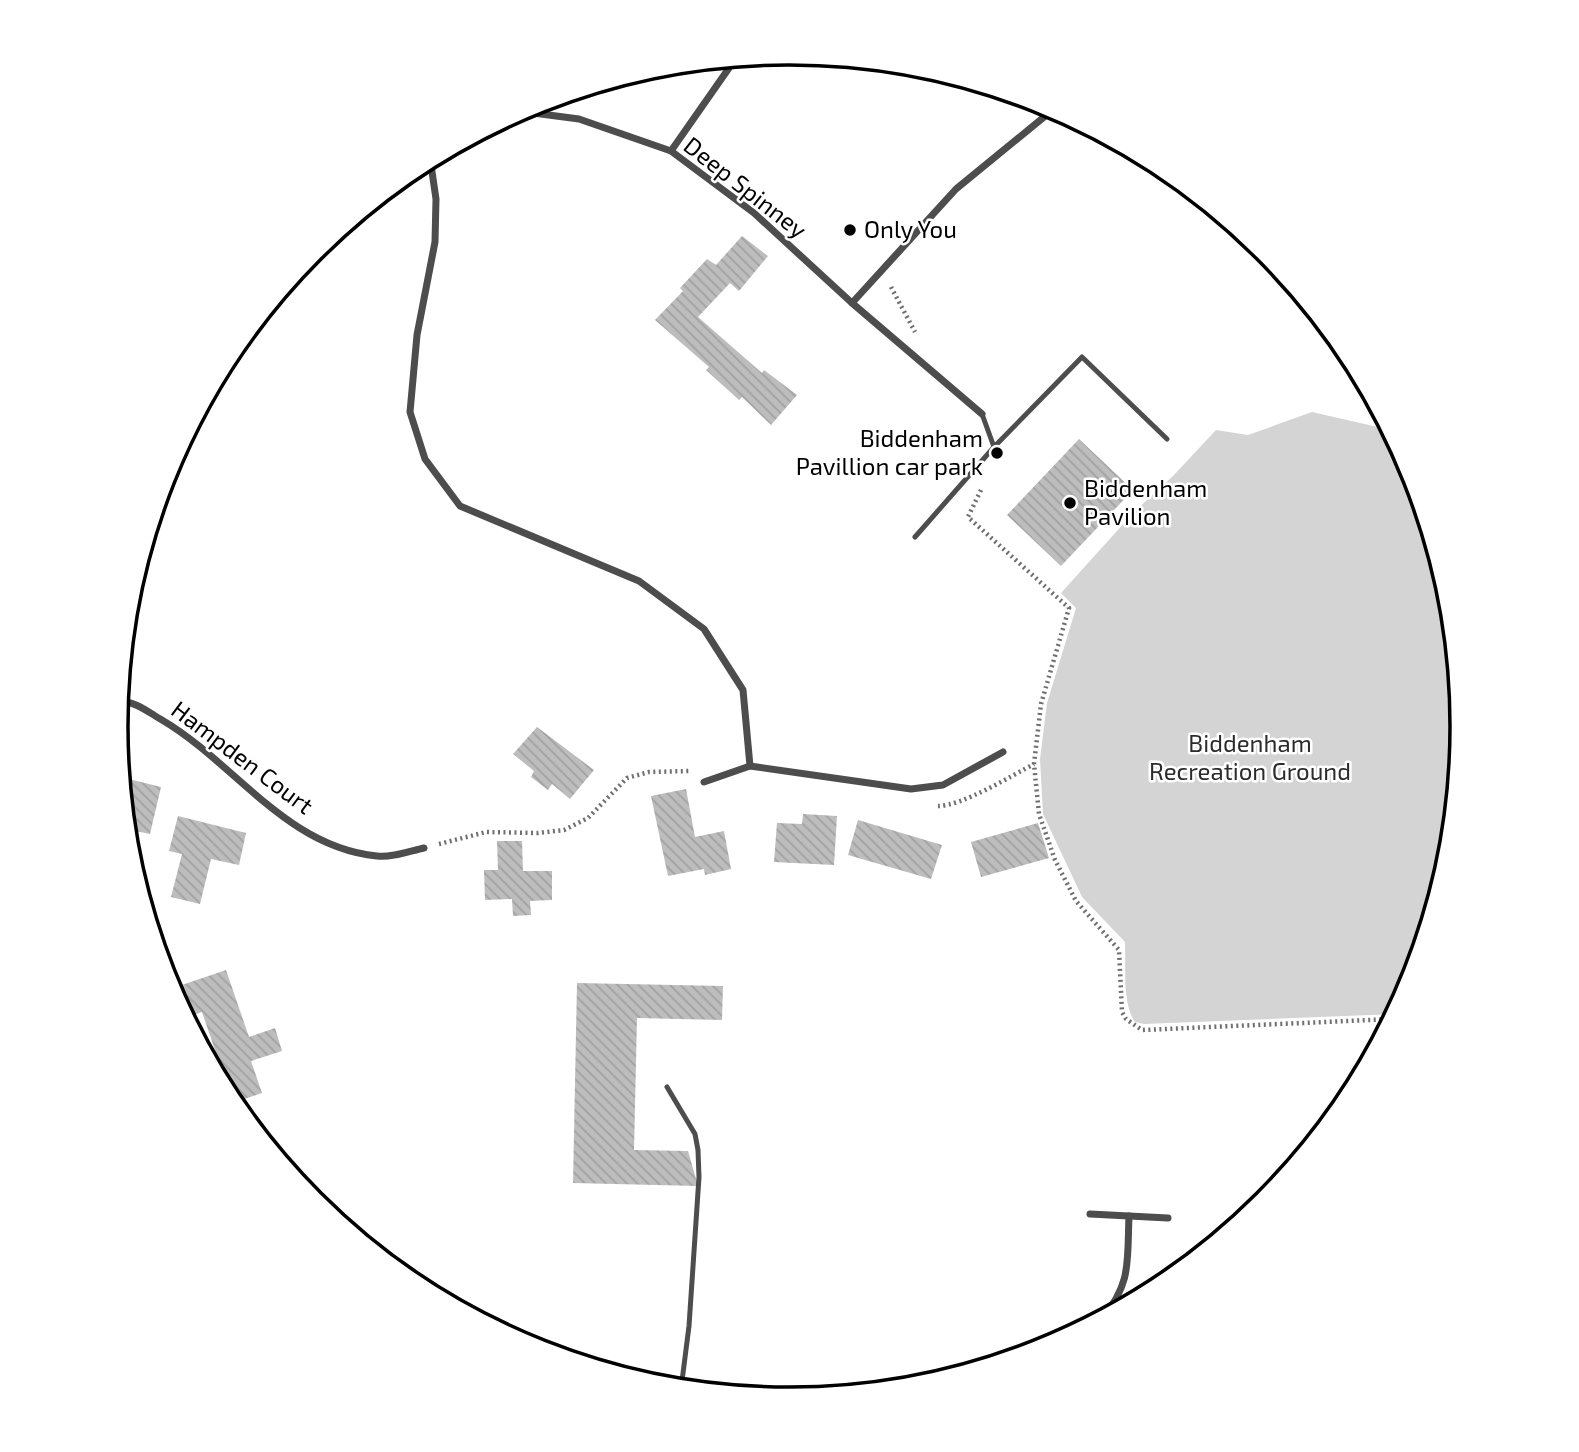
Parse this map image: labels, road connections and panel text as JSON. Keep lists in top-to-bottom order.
{
  "streets": {
    "street": ["Deep Spinney", "Hampden Court"]
  },
  "parks": ["Biddenham Recreation Ground"],
  "places": ["Only You", "Biddenham Pavillion car park", "Biddenham Pavilion"]
}
